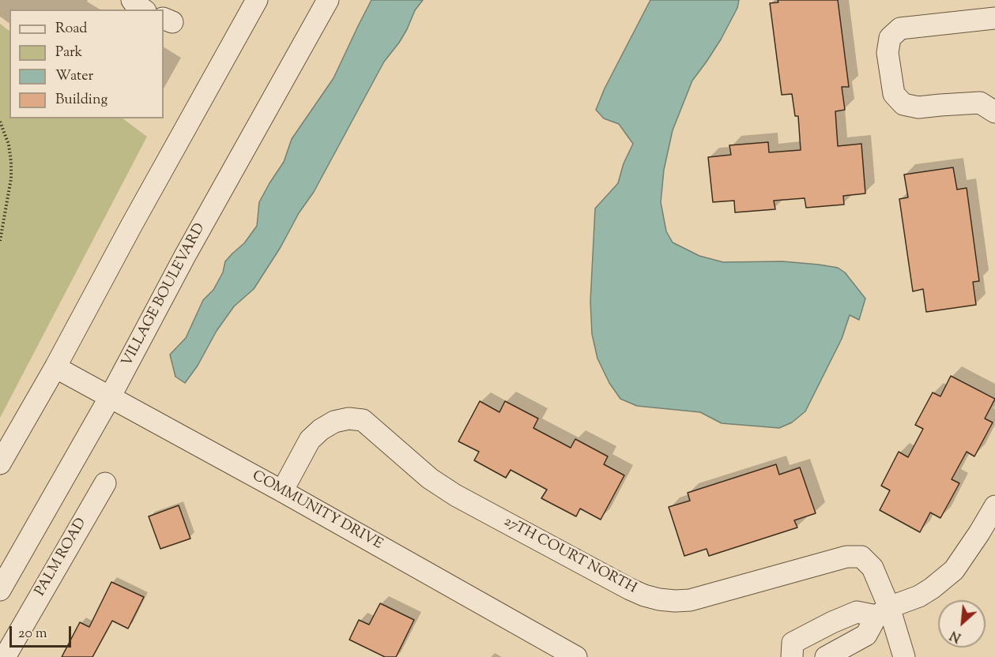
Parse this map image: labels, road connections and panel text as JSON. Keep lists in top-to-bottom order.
{
  "streets": {
    "street": [
      "VILLAGE BOULEVARD",
      "COMMUNITY DRIVE",
      "27TH COURT NORTH",
      "PALM ROAD"
    ]
  },
  "crossings": [
    ["VILLAGE BOULEVARD", "COMMUNITY DRIVE"],
    ["COMMUNITY DRIVE", "27TH COURT NORTH"]
  ],
  "legend": [
    "Road",
    "Park",
    "Water",
    "Building"
  ],
  "scale_bar": "20 m",
  "north": "bottom left"
}
